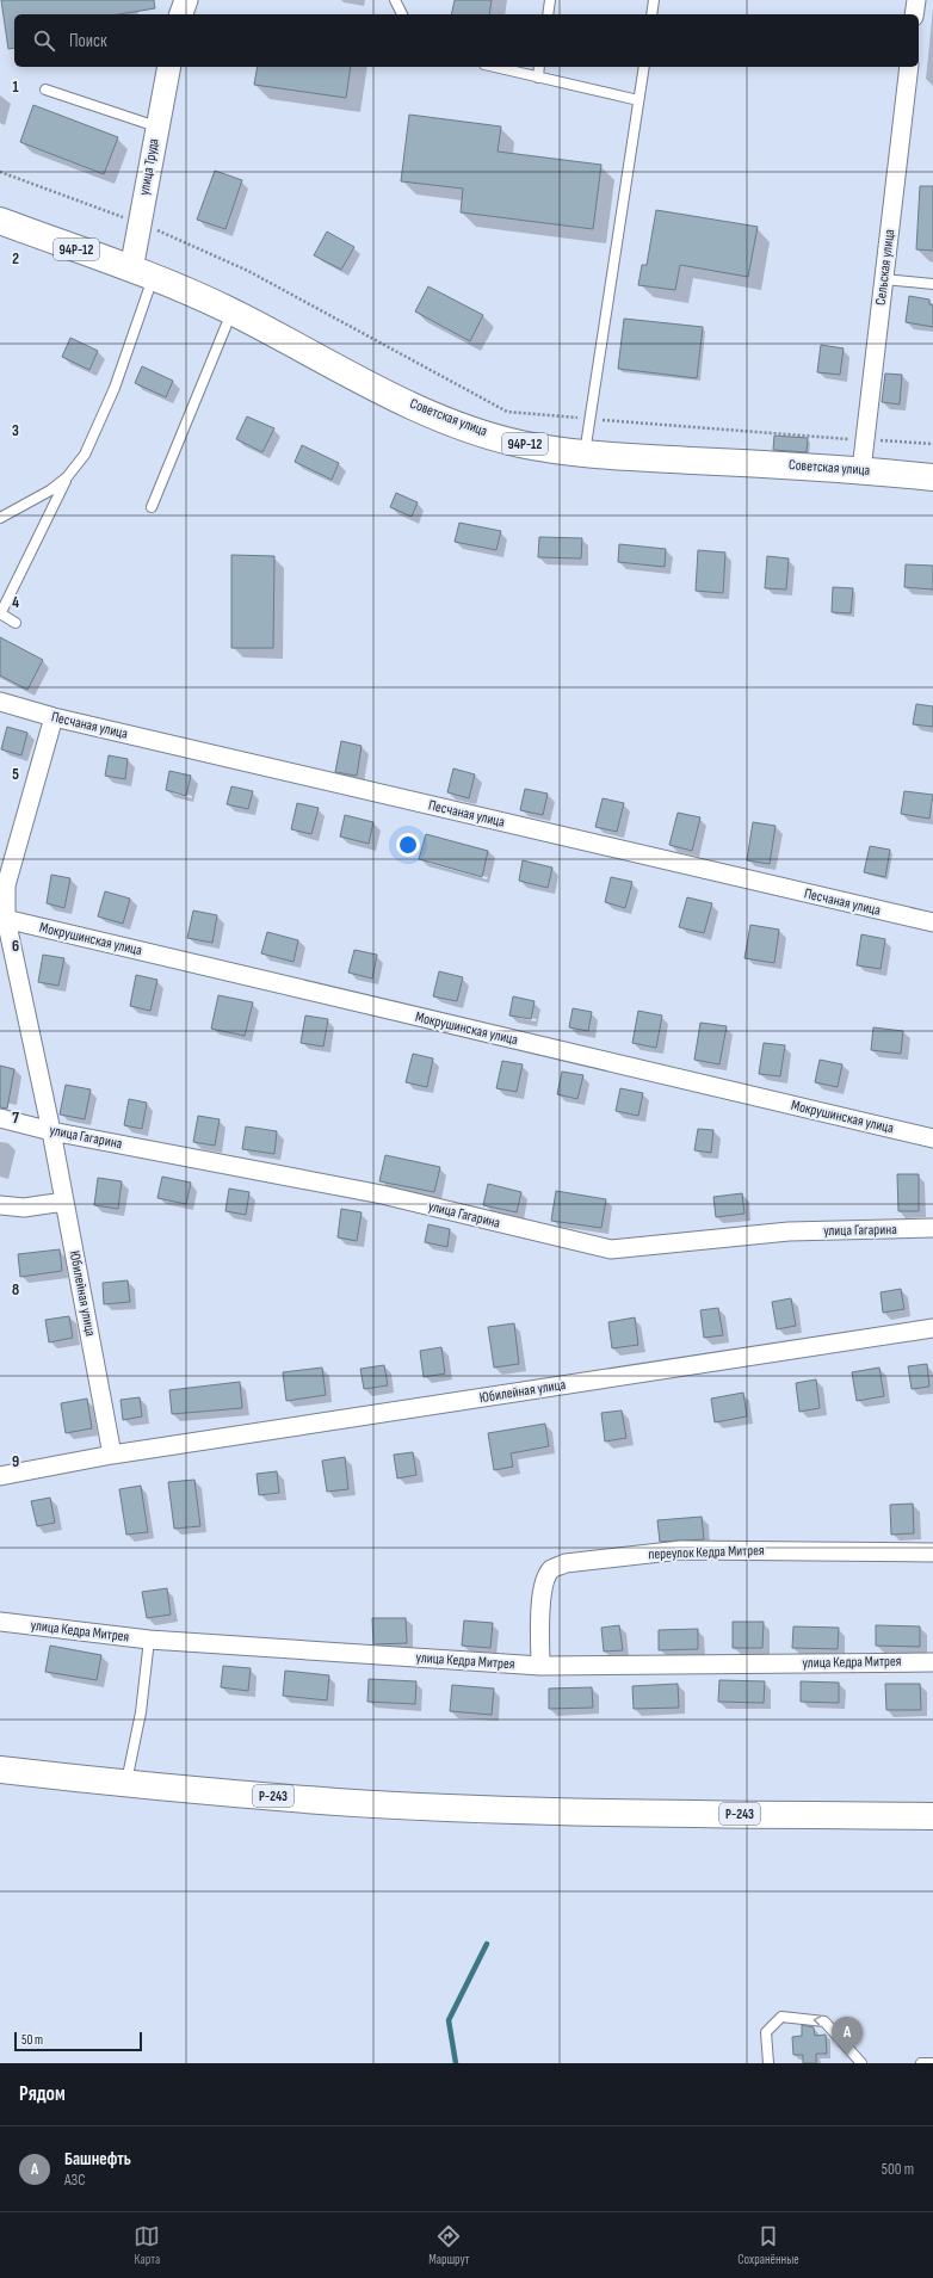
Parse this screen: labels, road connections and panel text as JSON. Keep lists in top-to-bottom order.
{
  "streets": {
    "main road": ["94Р-12", "Советская улица", "Р-243"],
    "street": [
      "улица Труда",
      "Сельская улица",
      "Песчаная улица",
      "Мокрушинская улица",
      "улица Гагарина",
      "Юбилейная улица",
      "переулок Кедра Митрея",
      "улица Кедра Митрея"
    ]
  },
  "crossings": [
    ["улица Труда", "Советская улица"],
    ["Сельская улица", "Советская улица"],
    ["Песчаная улица", "Юбилейная улица"],
    ["Мокрушинская улица", "Юбилейная улица"],
    ["улица Гагарина", "Юбилейная улица"],
    ["переулок Кедра Митрея", "улица Кедра Митрея"]
  ],
  "scale_bar": "50 m",
  "page": {
    "search": "Поиск",
    "pins": "A",
    "scale": "50 m",
    "heading": "Рядом",
    "list": [
      {
        "mark": "A",
        "name": "Башнефть",
        "note": "АЗС",
        "value": "500 m"
      }
    ],
    "nav": ["Карта", "Маршрут", "Сохранённые"]
  },
  "grid": {
    "rows": [
      "1",
      "2",
      "3",
      "4",
      "5",
      "6",
      "7",
      "8",
      "9"
    ]
  }
}
